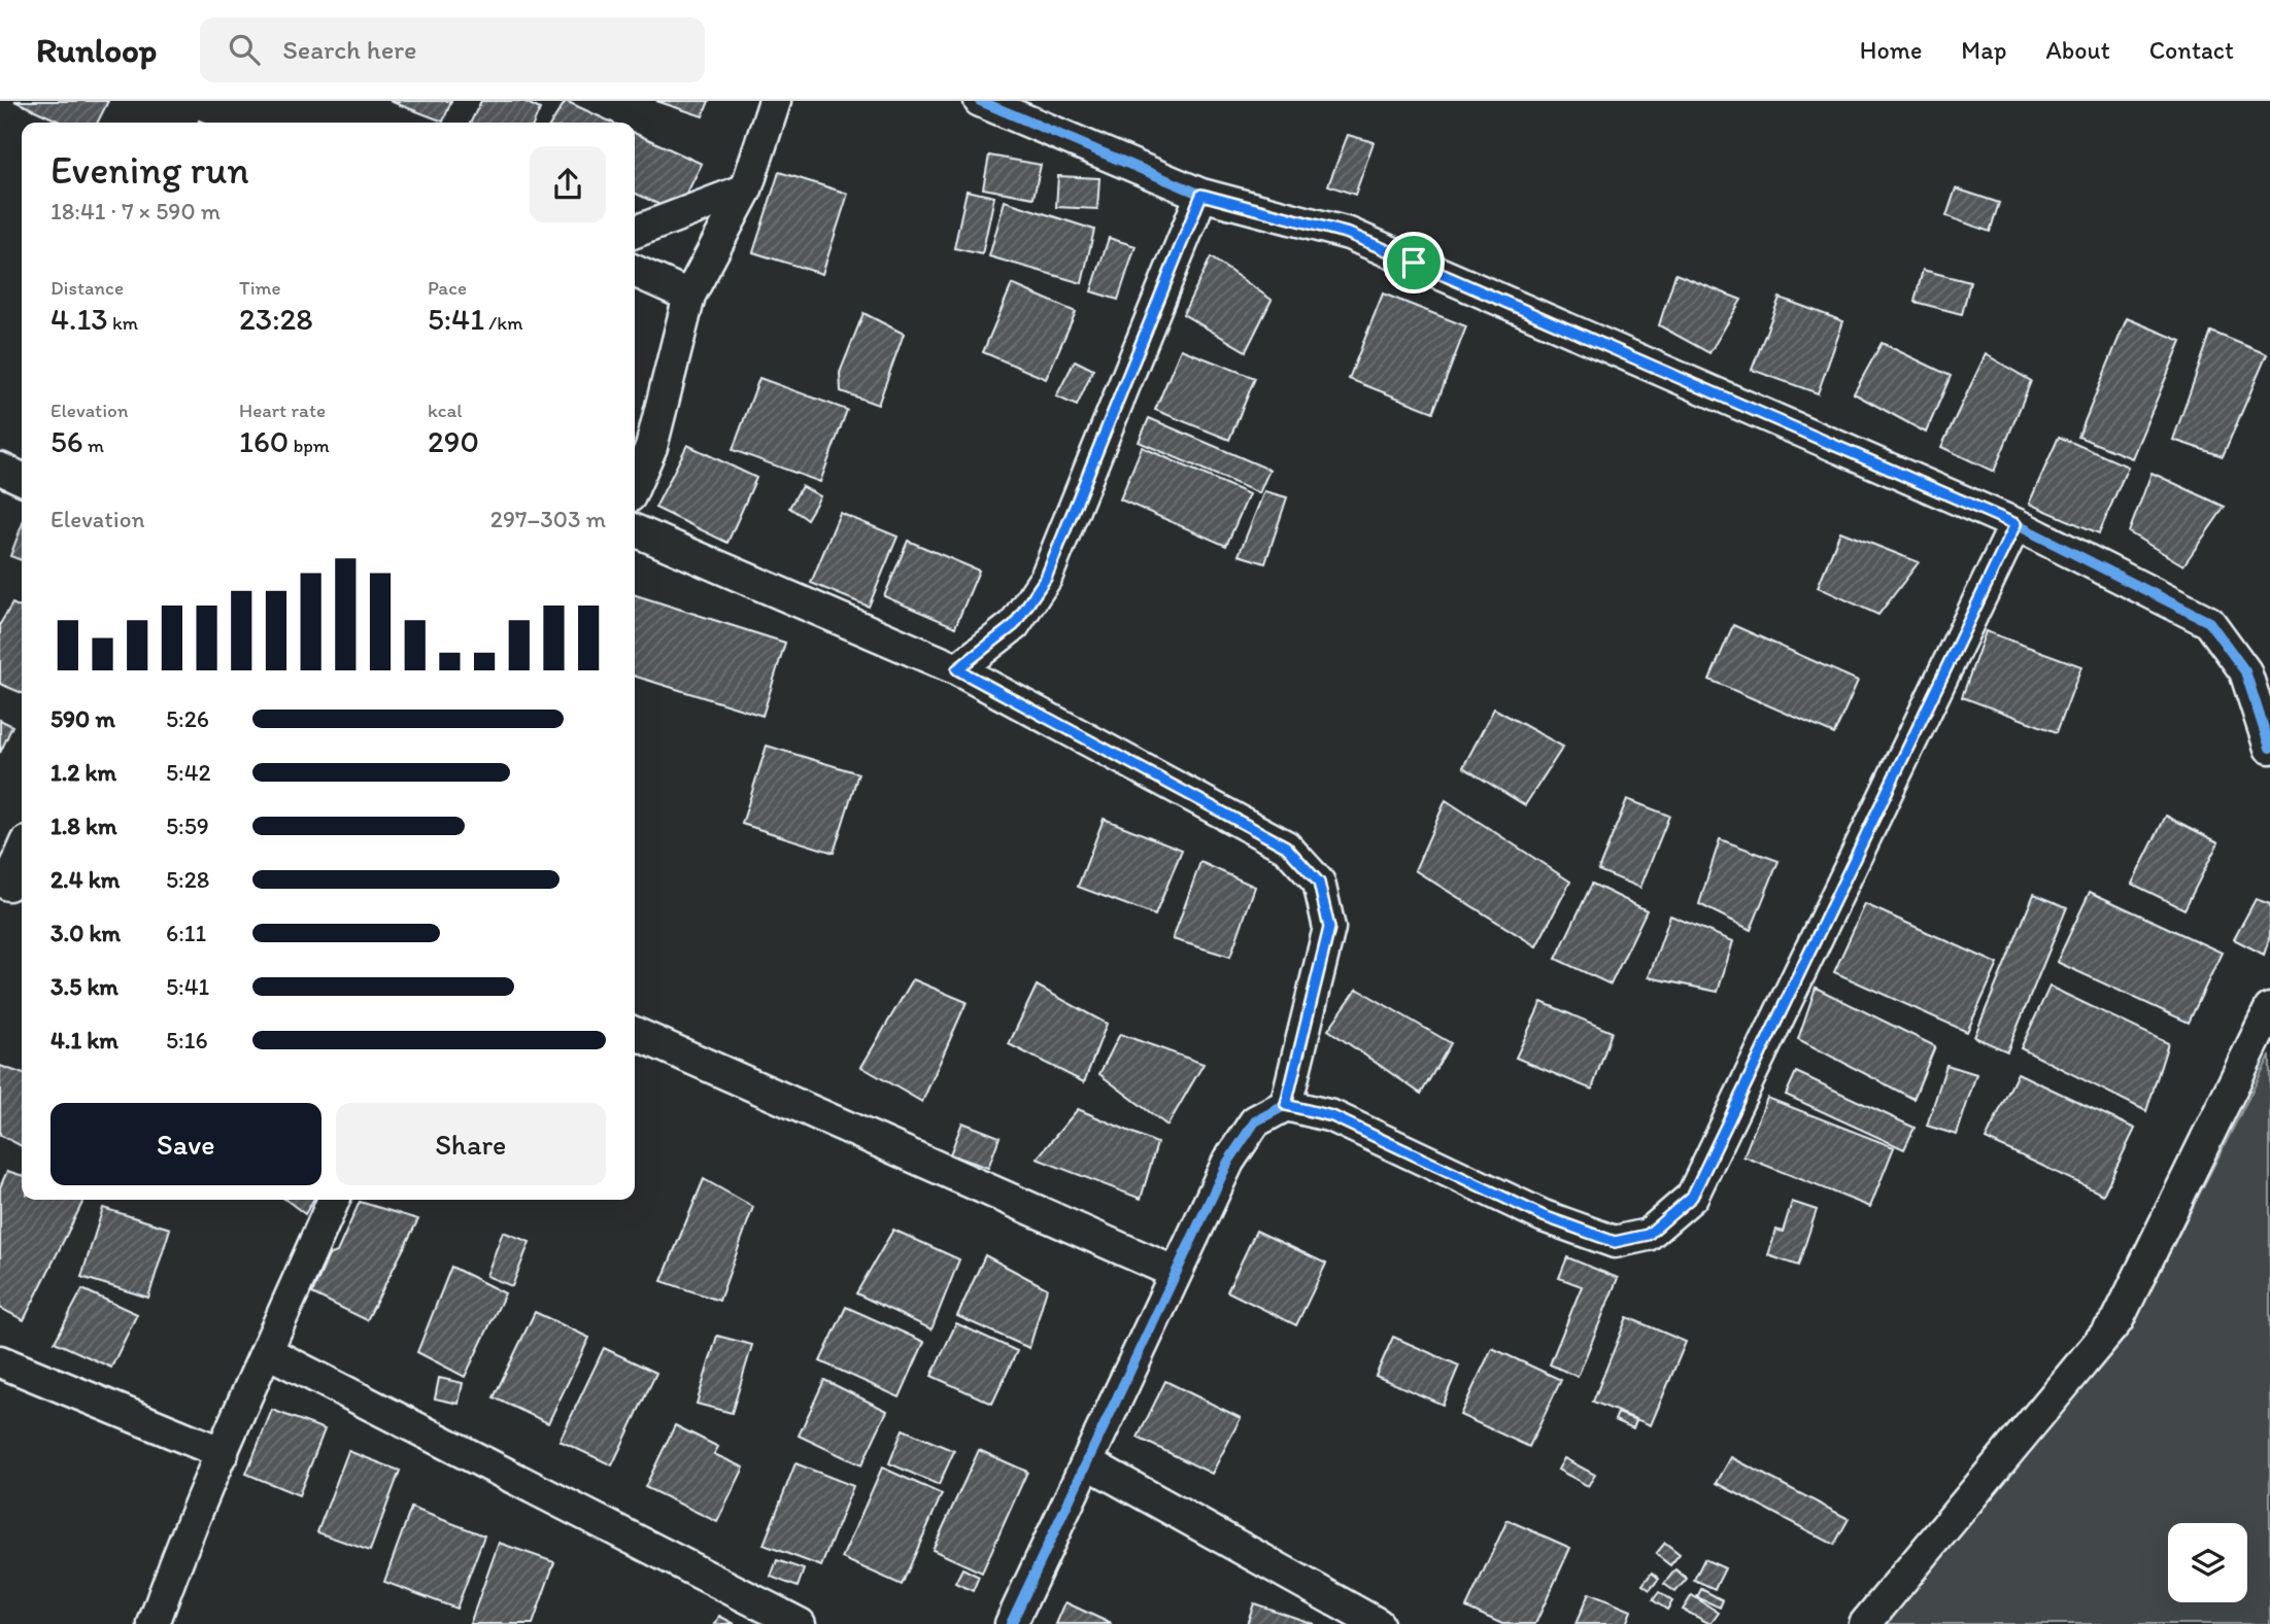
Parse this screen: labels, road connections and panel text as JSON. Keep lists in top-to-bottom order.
{
  "page": {
    "header": "Runloop",
    "search": "Search here",
    "nav": [
      "Home",
      "Map",
      "About",
      "Contact"
    ],
    "heading": ["Evening run", "18:41 · 7 × 590 m"],
    "stats": [
      ["Distance", "4.13 km"],
      ["Time", "23:28"],
      ["Pace", "5:41 /km"],
      ["Elevation", "56 m"],
      ["Heart rate", "160 bpm"],
      ["kcal", "290"]
    ],
    "chart": ["Elevation", "297–303 m"],
    "list": [
      {
        "name": "590 m",
        "note": "5:26"
      },
      {
        "name": "1.2 km",
        "note": "5:42"
      },
      {
        "name": "1.8 km",
        "note": "5:59"
      },
      {
        "name": "2.4 km",
        "note": "5:28"
      },
      {
        "name": "3.0 km",
        "note": "6:11"
      },
      {
        "name": "3.5 km",
        "note": "5:41"
      },
      {
        "name": "4.1 km",
        "note": "5:16"
      }
    ],
    "buttons": ["Save", "Share"]
  }
}
